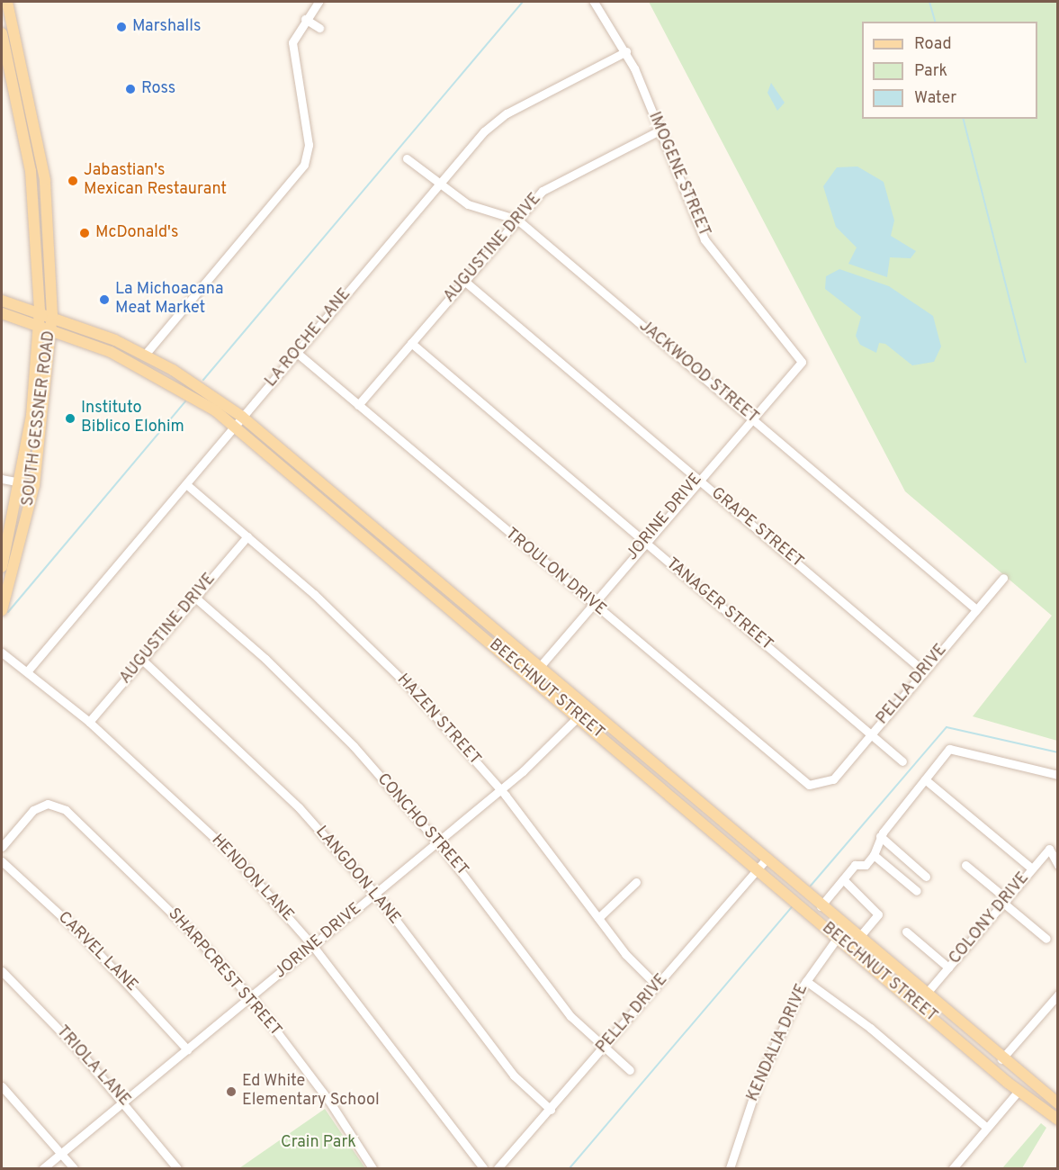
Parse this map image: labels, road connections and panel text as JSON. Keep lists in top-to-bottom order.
{
  "streets": {
    "main road": ["SOUTH GESSNER ROAD", "BEECHNUT STREET"],
    "street": [
      "IMOGENE STREET",
      "AUGUSTINE DRIVE",
      "LA ROCHE LANE",
      "JACKWOOD STREET",
      "JORINE DRIVE",
      "GRAPE STREET",
      "TROULON DRIVE",
      "TANAGER STREET",
      "PELLA DRIVE",
      "HAZEN STREET",
      "CONCHO STREET",
      "LANGDON LANE",
      "HENDON LANE",
      "COLONY DRIVE",
      "CARVEL LANE",
      "SHARPCREST STREET",
      "KENDALIA DRIVE",
      "TRIOLA LANE"
    ]
  },
  "crossings": [
    ["IMOGENE STREET", "AUGUSTINE DRIVE"],
    ["IMOGENE STREET", "LA ROCHE LANE"],
    ["IMOGENE STREET", "JORINE DRIVE"],
    ["AUGUSTINE DRIVE", "JACKWOOD STREET"],
    ["AUGUSTINE DRIVE", "GRAPE STREET"],
    ["AUGUSTINE DRIVE", "TROULON DRIVE"],
    ["AUGUSTINE DRIVE", "TANAGER STREET"],
    ["AUGUSTINE DRIVE", "HAZEN STREET"],
    ["AUGUSTINE DRIVE", "CONCHO STREET"],
    ["AUGUSTINE DRIVE", "LANGDON LANE"],
    ["AUGUSTINE DRIVE", "HENDON LANE"],
    ["LA ROCHE LANE", "JACKWOOD STREET"],
    ["LA ROCHE LANE", "TROULON DRIVE"],
    ["LA ROCHE LANE", "BEECHNUT STREET"],
    ["LA ROCHE LANE", "HAZEN STREET"],
    ["LA ROCHE LANE", "HENDON LANE"],
    ["JACKWOOD STREET", "JORINE DRIVE"],
    ["JACKWOOD STREET", "PELLA DRIVE"],
    ["SOUTH GESSNER ROAD", "BEECHNUT STREET"],
    ["JORINE DRIVE", "GRAPE STREET"],
    ["JORINE DRIVE", "TROULON DRIVE"],
    ["JORINE DRIVE", "TANAGER STREET"],
    ["JORINE DRIVE", "BEECHNUT STREET"],
    ["JORINE DRIVE", "HAZEN STREET"],
    ["JORINE DRIVE", "CONCHO STREET"],
    ["JORINE DRIVE", "LANGDON LANE"],
    ["JORINE DRIVE", "HENDON LANE"],
    ["JORINE DRIVE", "CARVEL LANE"],
    ["JORINE DRIVE", "SHARPCREST STREET"],
    ["JORINE DRIVE", "TRIOLA LANE"],
    ["GRAPE STREET", "PELLA DRIVE"],
    ["TROULON DRIVE", "PELLA DRIVE"],
    ["TANAGER STREET", "PELLA DRIVE"],
    ["PELLA DRIVE", "BEECHNUT STREET"],
    ["PELLA DRIVE", "HAZEN STREET"],
    ["PELLA DRIVE", "CONCHO STREET"],
    ["PELLA DRIVE", "LANGDON LANE"],
    ["BEECHNUT STREET", "COLONY DRIVE"],
    ["BEECHNUT STREET", "KENDALIA DRIVE"]
  ],
  "parks": ["Crain Park"],
  "places": [
    "Marshalls",
    "Ross",
    "Jabastian's Mexican Restaurant",
    "McDonald's",
    "La Michoacana Meat Market",
    "Instituto Biblico Elohim",
    "Ed White Elementary School"
  ],
  "legend": ["Road", "Park", "Water"]
}
